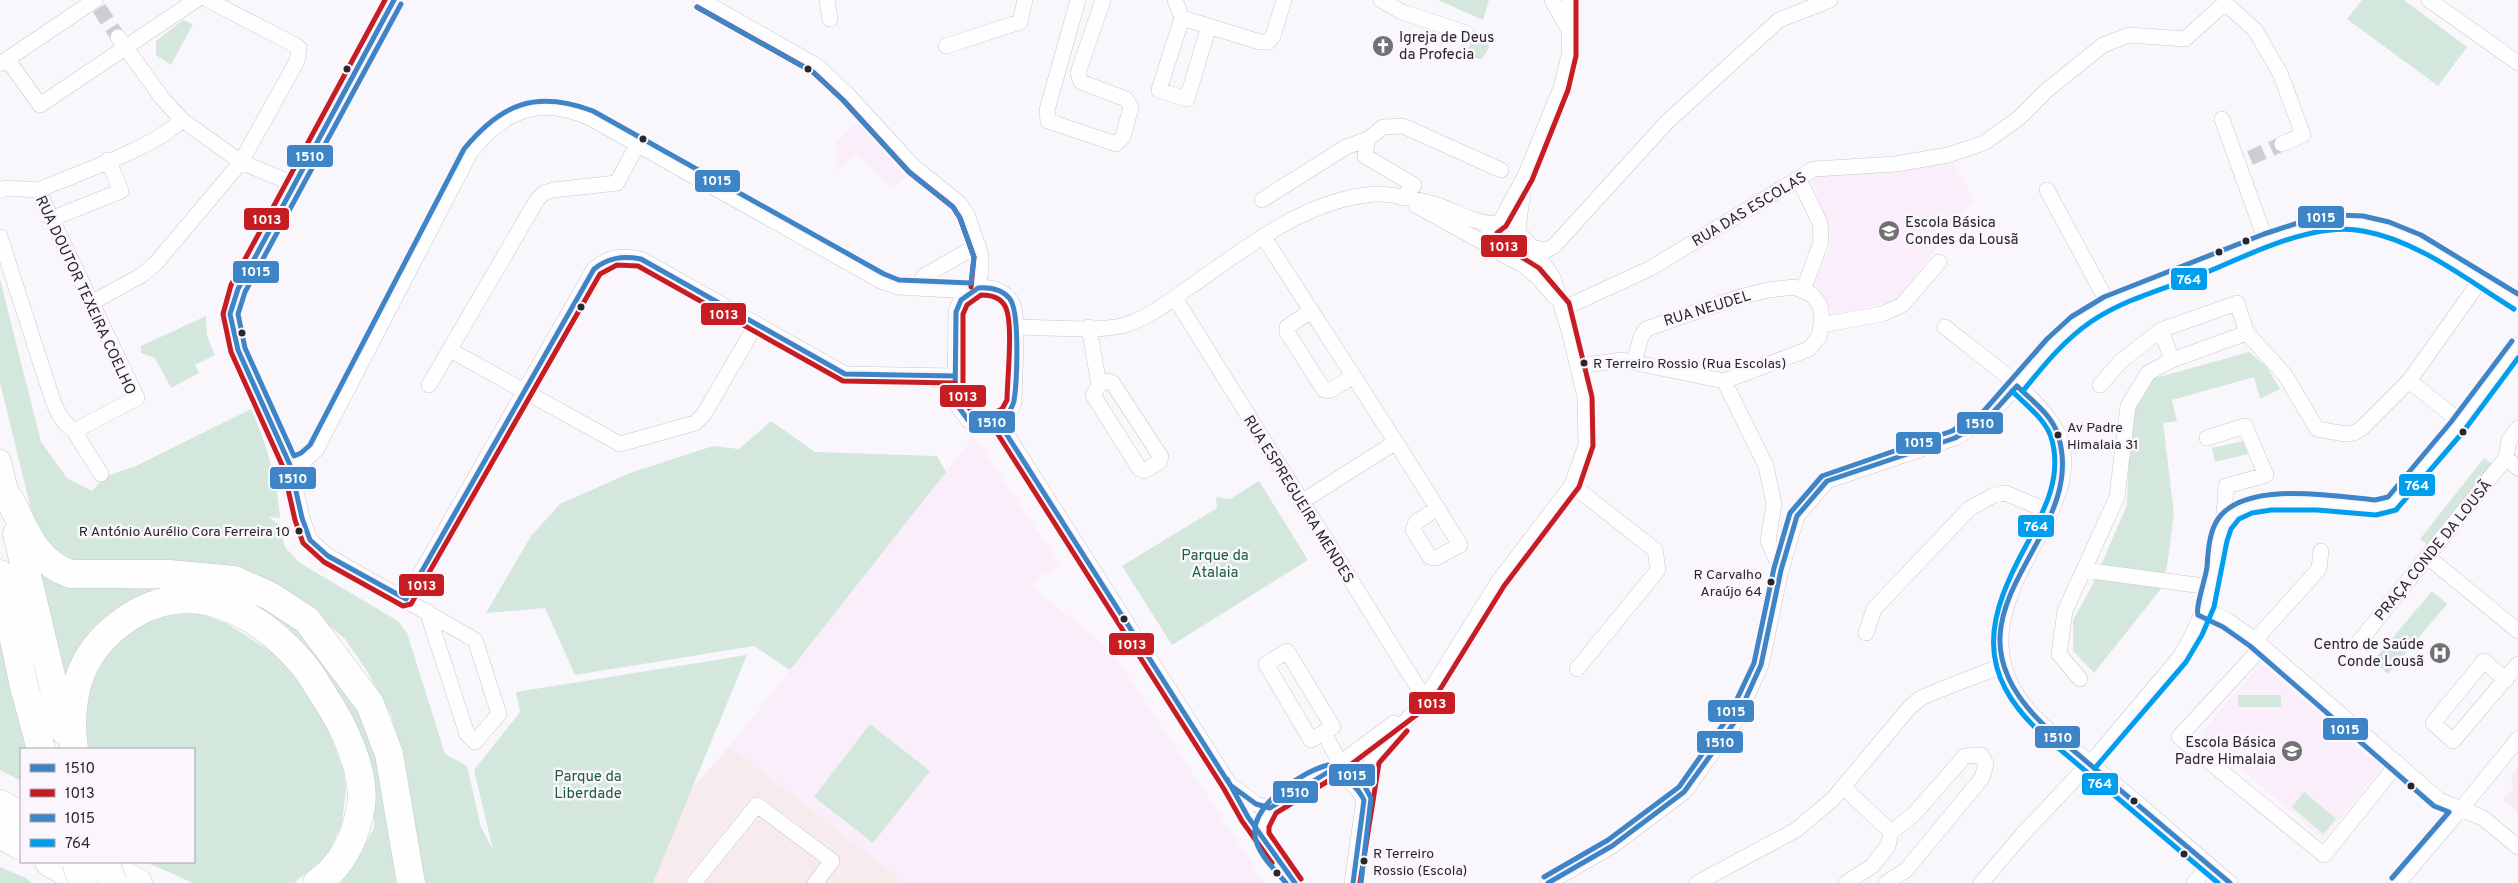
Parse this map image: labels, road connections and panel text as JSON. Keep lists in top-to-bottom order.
{
  "streets": {
    "street": [
      "RUA DAS ESCOLAS",
      "RUA DOUTOR TEXEIRA COELHO",
      "RUA NEUDEL",
      "RUA ESPREGUEIRA MENDES",
      "PRAÇA CONDE DA LOUSÃ"
    ]
  },
  "parks": ["Parque da Atalaia", "Parque da Liberdade"],
  "places": {
    "church": ["Igreja de Deus da Profecia"],
    "school or university": ["Escola Básica Condes da Lousã", "Escola Básica Padre Himalaia"],
    "other": [
      "R Terreiro Rossio (Rua Escolas)",
      "Av Padre Himalaia 31",
      "R António Aurélio Cora Ferreira 10",
      "R Carvalho Araújo 64",
      "R Terreiro Rossio (Escola)"
    ],
    "hospital": ["Centro de Saúde Conde Lousã"]
  },
  "lines": [
    "transit line 1510",
    "transit line 1013",
    "transit line 1015",
    "transit line 764"
  ],
  "legend": [
    "1510",
    "1013",
    "1015",
    "764"
  ]
}
